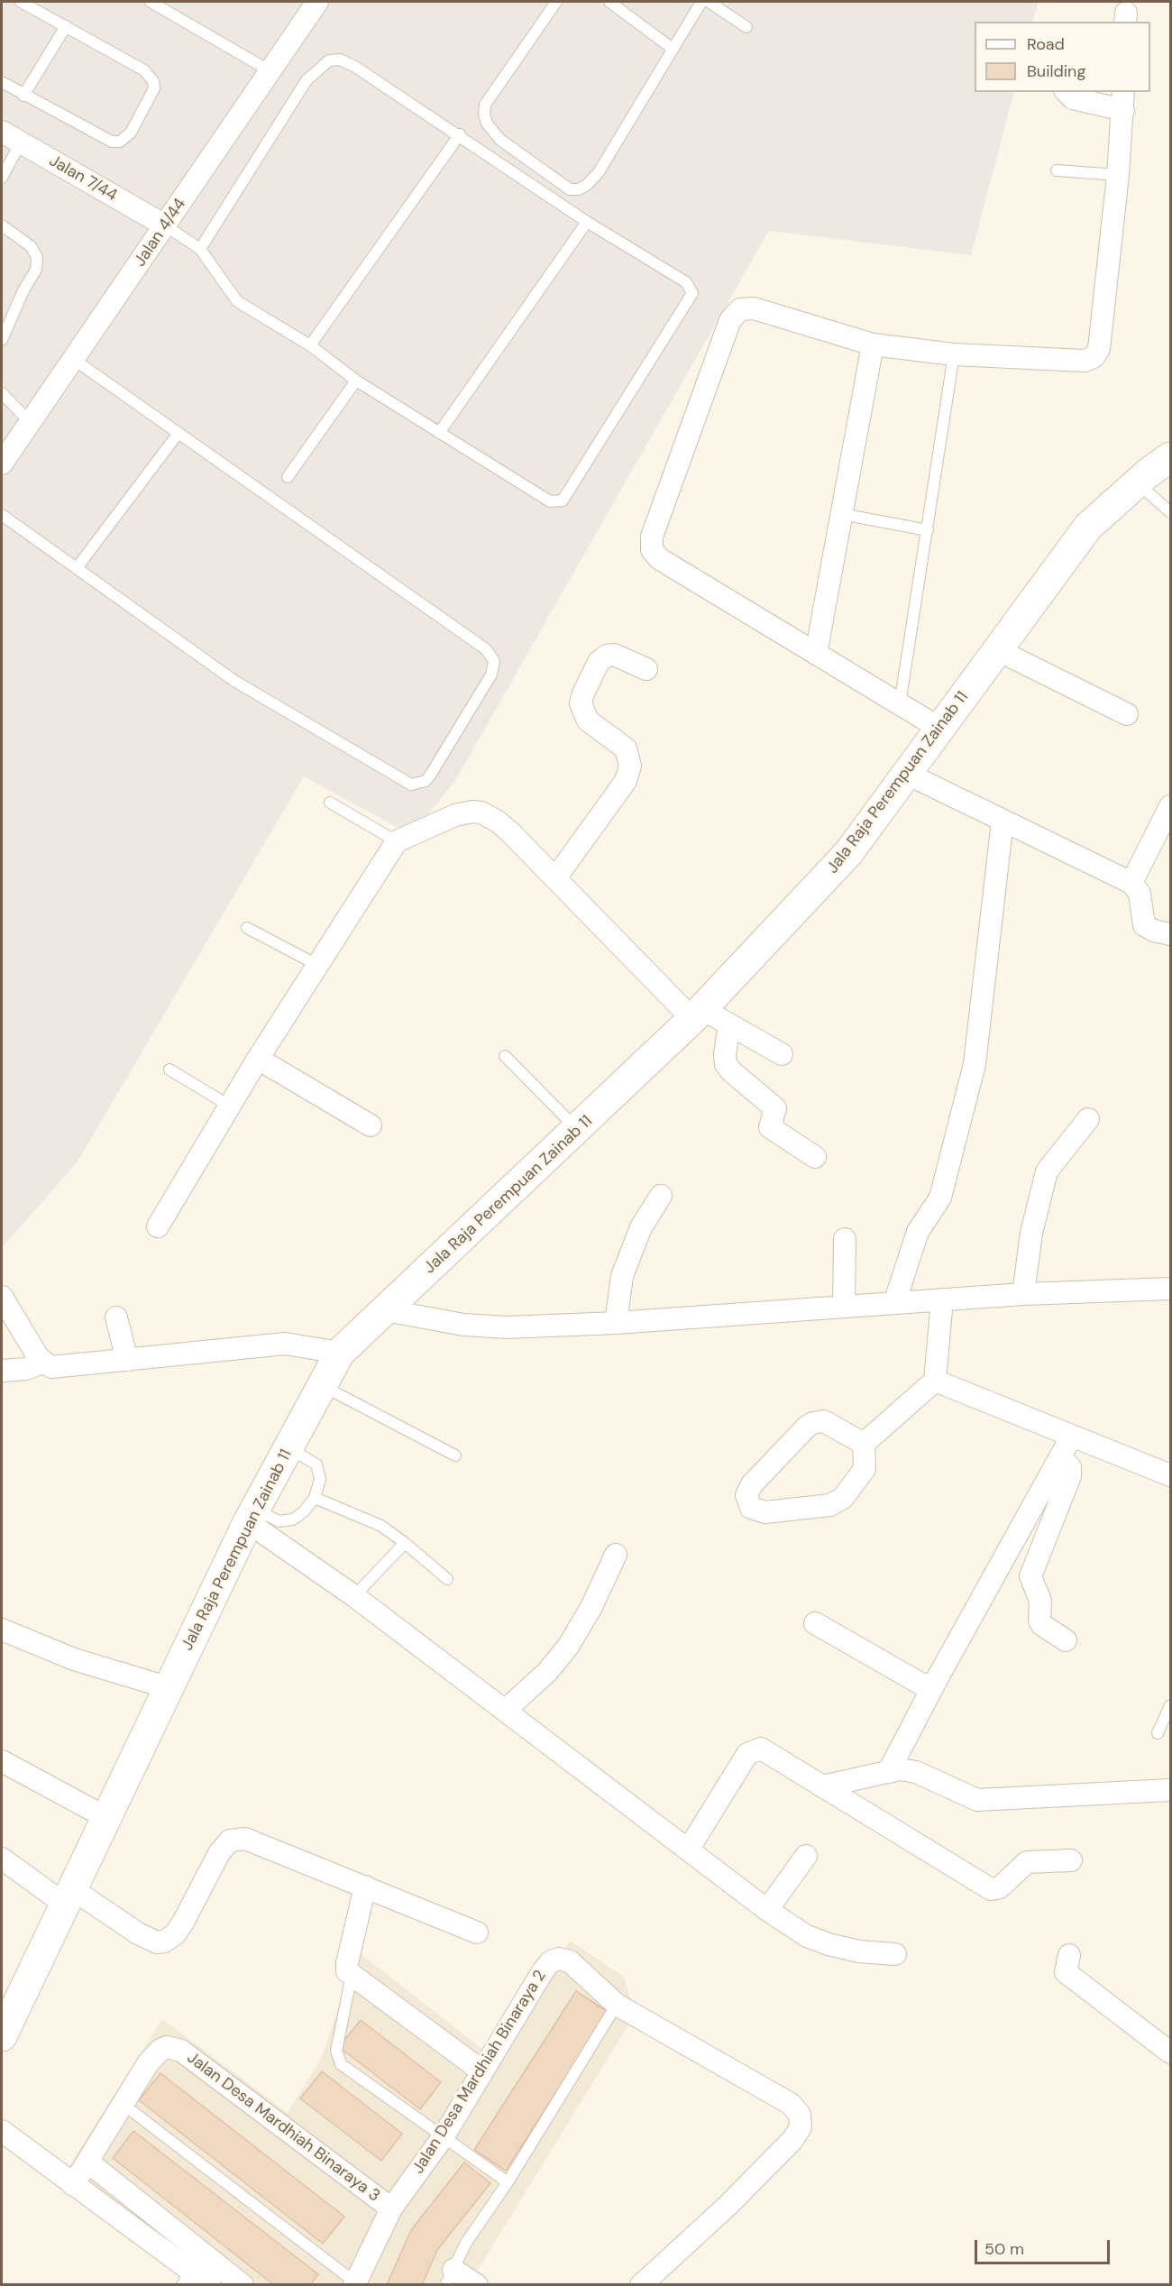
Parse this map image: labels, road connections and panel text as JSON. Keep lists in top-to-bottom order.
{
  "streets": {
    "main road": ["Jala Raja Perempuan Zainab 11"],
    "street": [
      "Jalan 7/44",
      "Jalan 4/44",
      "Jalan Desa Mardhiah Binaraya 2",
      "Jalan Desa Mardhiah Binaraya 3"
    ]
  },
  "crossings": [
    ["Jalan 7/44", "Jalan 4/44"],
    ["Jalan Desa Mardhiah Binaraya 2", "Jalan Desa Mardhiah Binaraya 3"]
  ],
  "legend": ["Road", "Building"],
  "scale_bar": "50 m"
}
